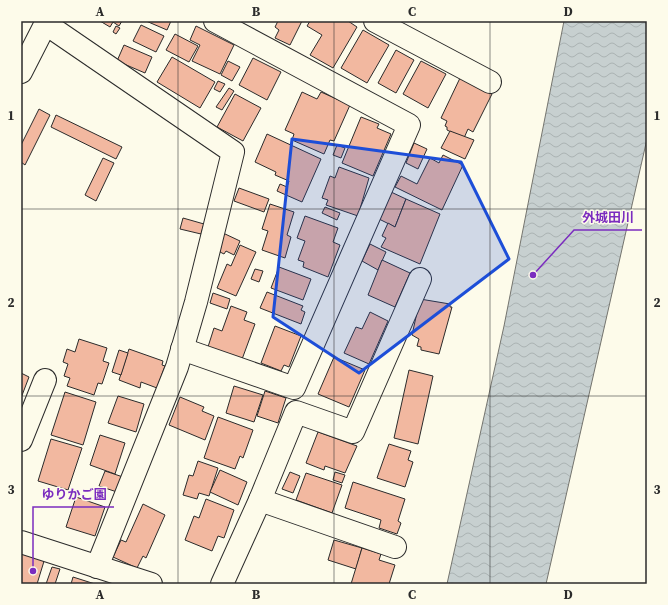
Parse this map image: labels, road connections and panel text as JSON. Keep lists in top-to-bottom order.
{
  "places": ["外城田川", "ゆりかご園"],
  "grid": {
    "columns": [
      "A",
      "B",
      "C",
      "D"
    ],
    "rows": ["1", "2", "3"]
  }
}
